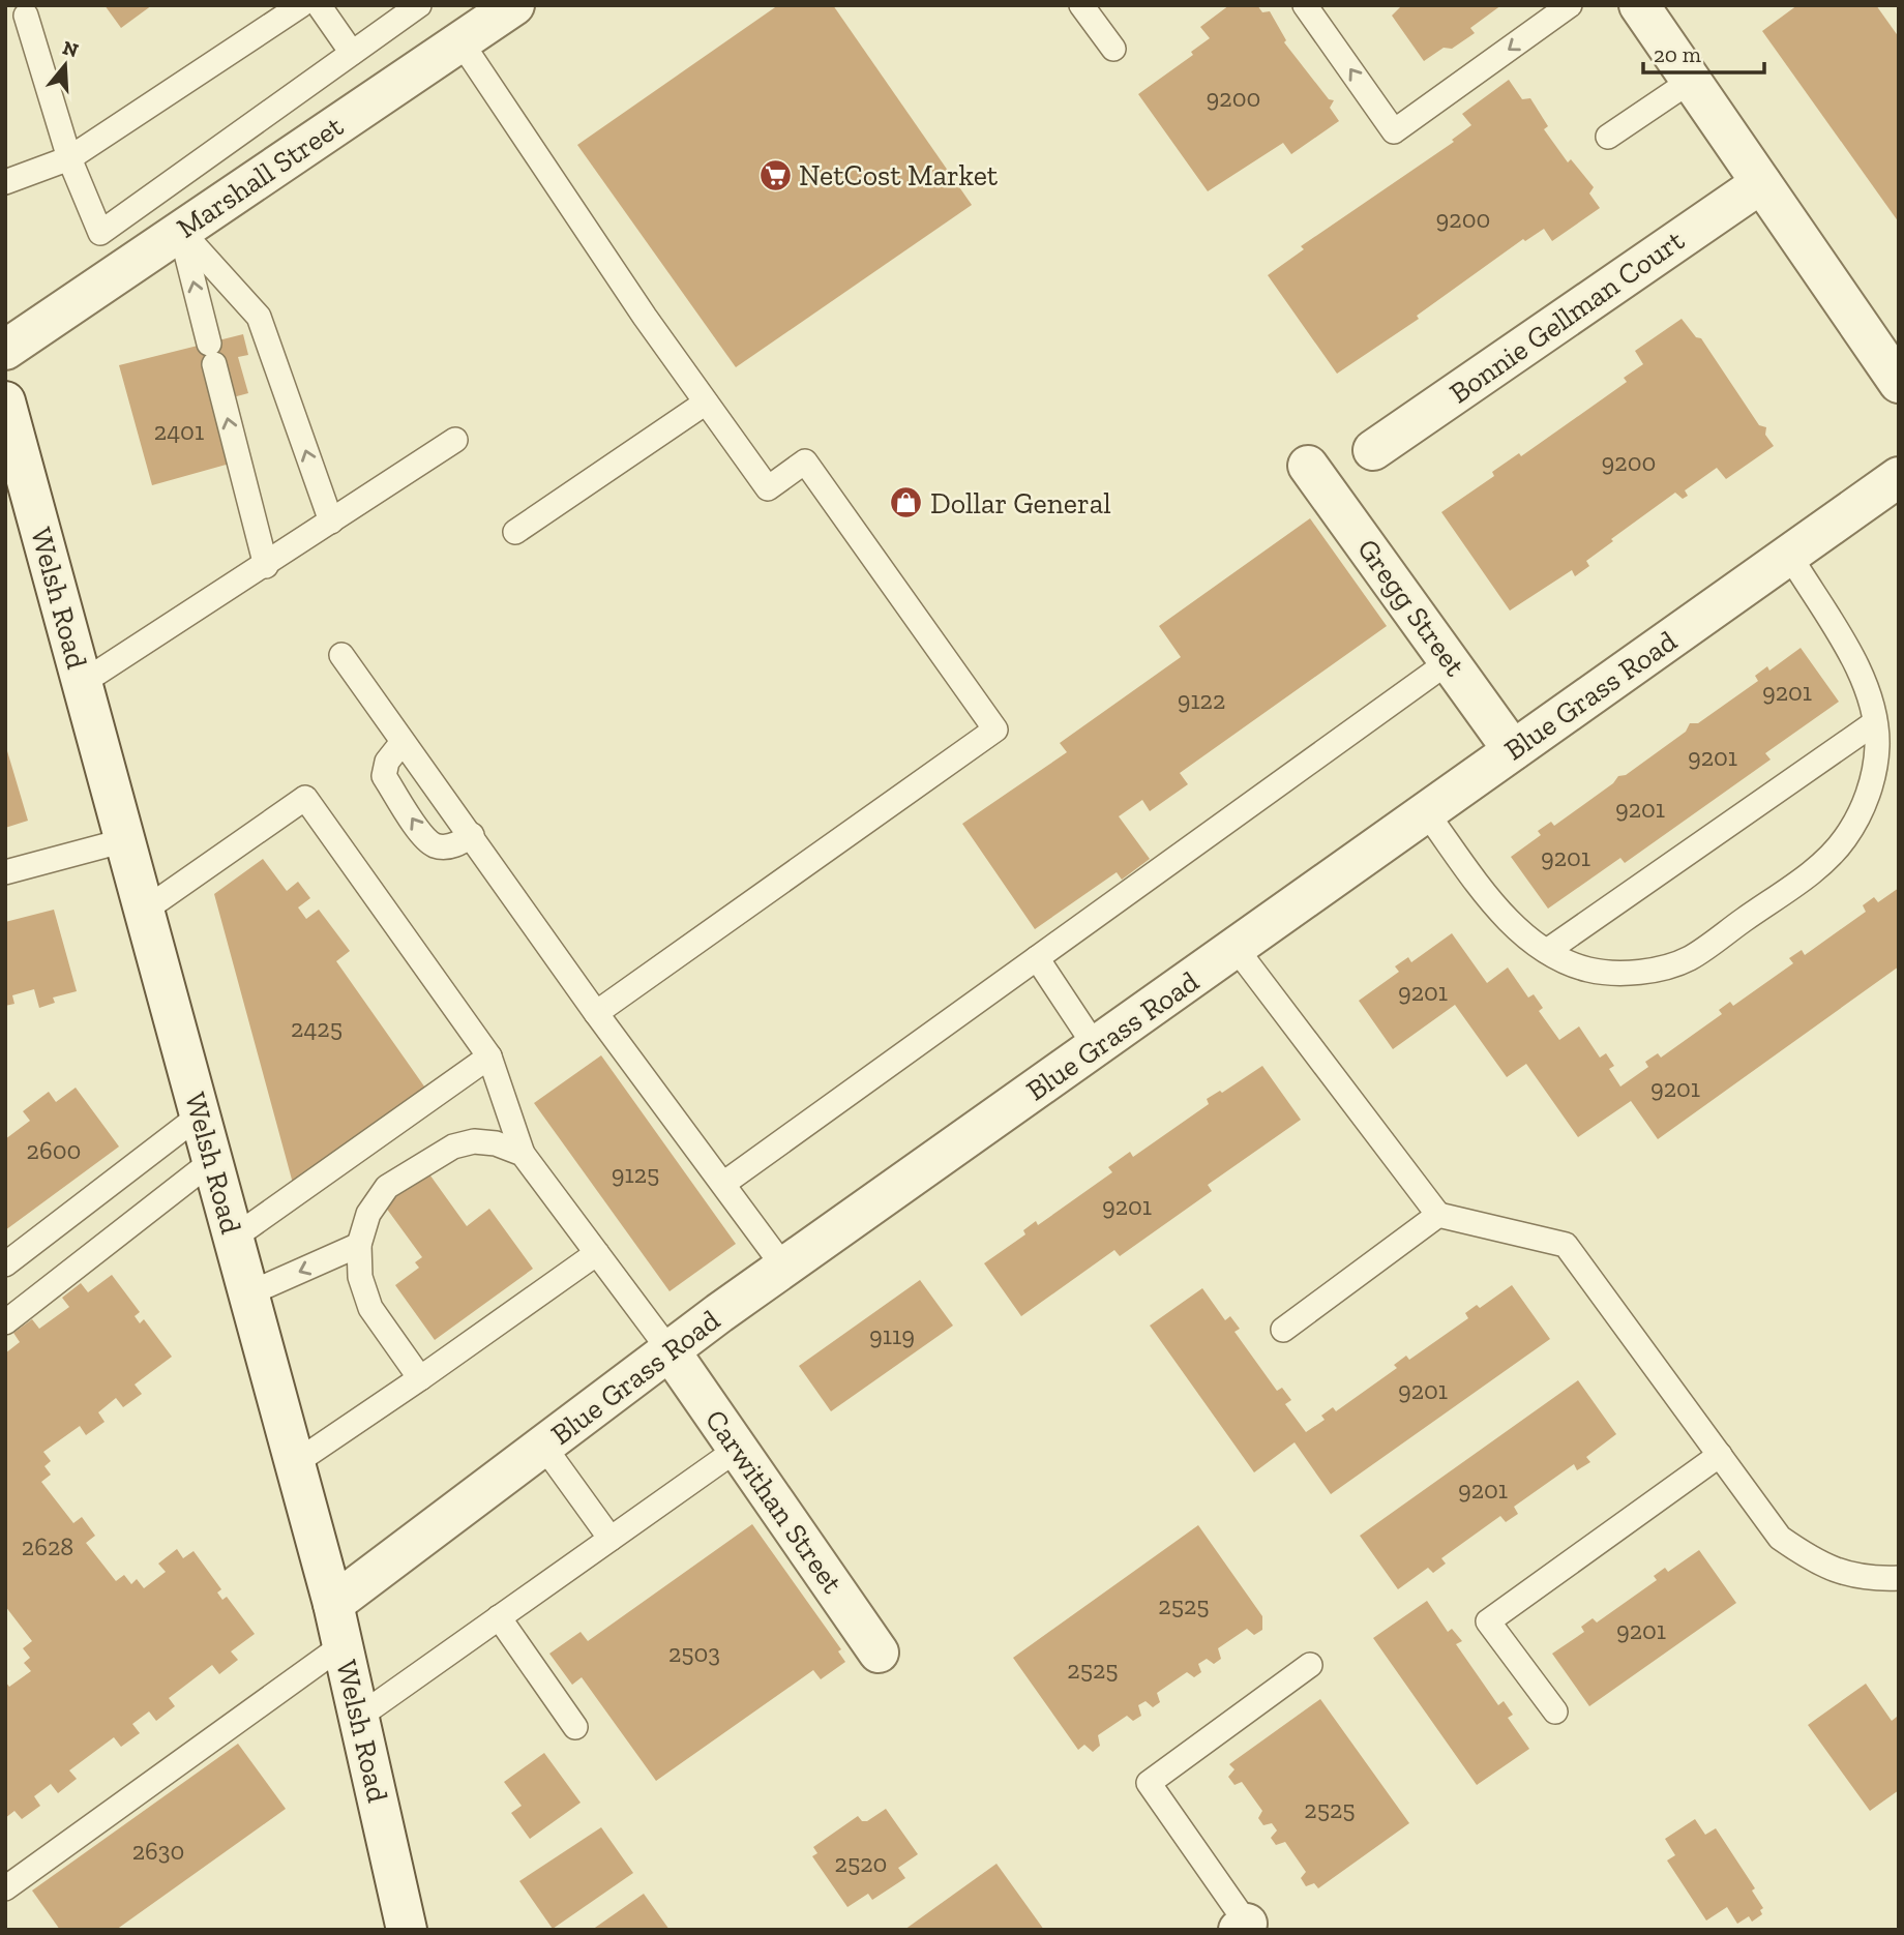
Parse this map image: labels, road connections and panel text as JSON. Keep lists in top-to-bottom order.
{
  "streets": {
    "street": [
      "Marshall Street",
      "Bonnie Gellman Court",
      "Welsh Road",
      "Gregg Street",
      "Blue Grass Road",
      "Carwithan Street"
    ]
  },
  "crossings": [
    ["Welsh Road", "Blue Grass Road"],
    ["Gregg Street", "Blue Grass Road"],
    ["Blue Grass Road", "Carwithan Street"]
  ],
  "places": {
    "supermarket": ["NetCost Market"],
    "shop": ["Dollar General"]
  },
  "house_numbers": [
    "9200",
    "9200",
    "2401",
    "9200",
    "9201",
    "9122",
    "9201",
    "9201",
    "9201",
    "9201",
    "2425",
    "9201",
    "2600",
    "9125",
    "9201",
    "9119",
    "9201",
    "9201",
    "2628",
    "2525",
    "9201",
    "2503",
    "2525",
    "2525",
    "2630",
    "2520"
  ],
  "scale_bar": "20 m",
  "north": "top"
}
